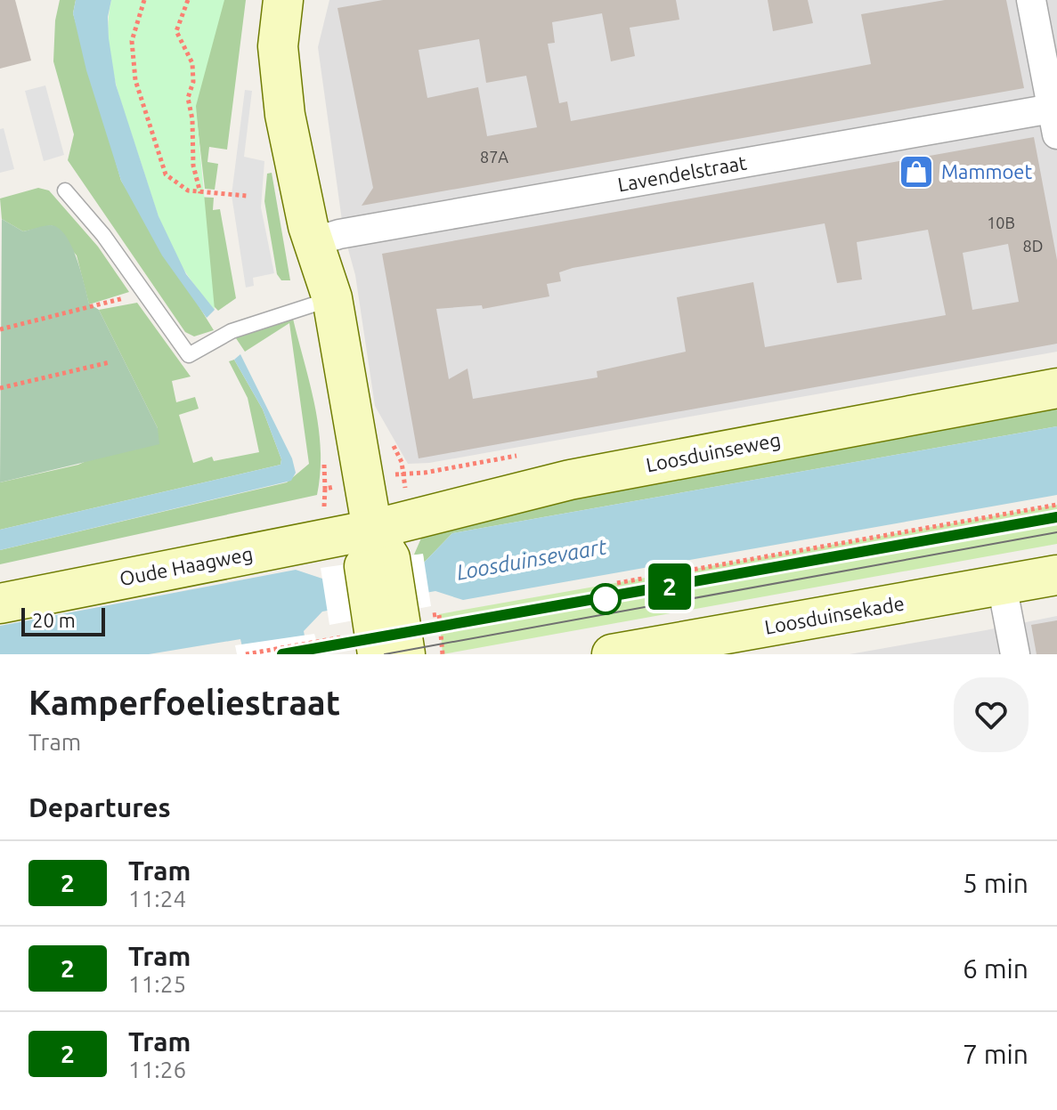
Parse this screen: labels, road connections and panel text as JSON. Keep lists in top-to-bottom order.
{
  "streets": {
    "main road": ["Loosduinseweg", "Oude Haagweg", "Loosduinsekade"],
    "street": ["Lavendelstraat"]
  },
  "crossings": [
    ["Loosduinseweg", "Oude Haagweg"]
  ],
  "water": ["Loosduinsevaart"],
  "places": {
    "shop": ["Mammoet"]
  },
  "lines": ["tram line 2"],
  "house_numbers": ["87A", "10B", "8D"],
  "scale_bar": "20 m",
  "page": {
    "on_map": "2",
    "scale": "20 m",
    "heading": [
      ["Kamperfoeliestraat", "Tram"],
      "Departures"
    ],
    "list": [
      {
        "mark": "2",
        "name": "Tram",
        "note": "11:24",
        "value": "5 min"
      },
      {
        "mark": "2",
        "name": "Tram",
        "note": "11:25",
        "value": "6 min"
      },
      {
        "mark": "2",
        "name": "Tram",
        "note": "11:26",
        "value": "7 min"
      }
    ]
  }
}
